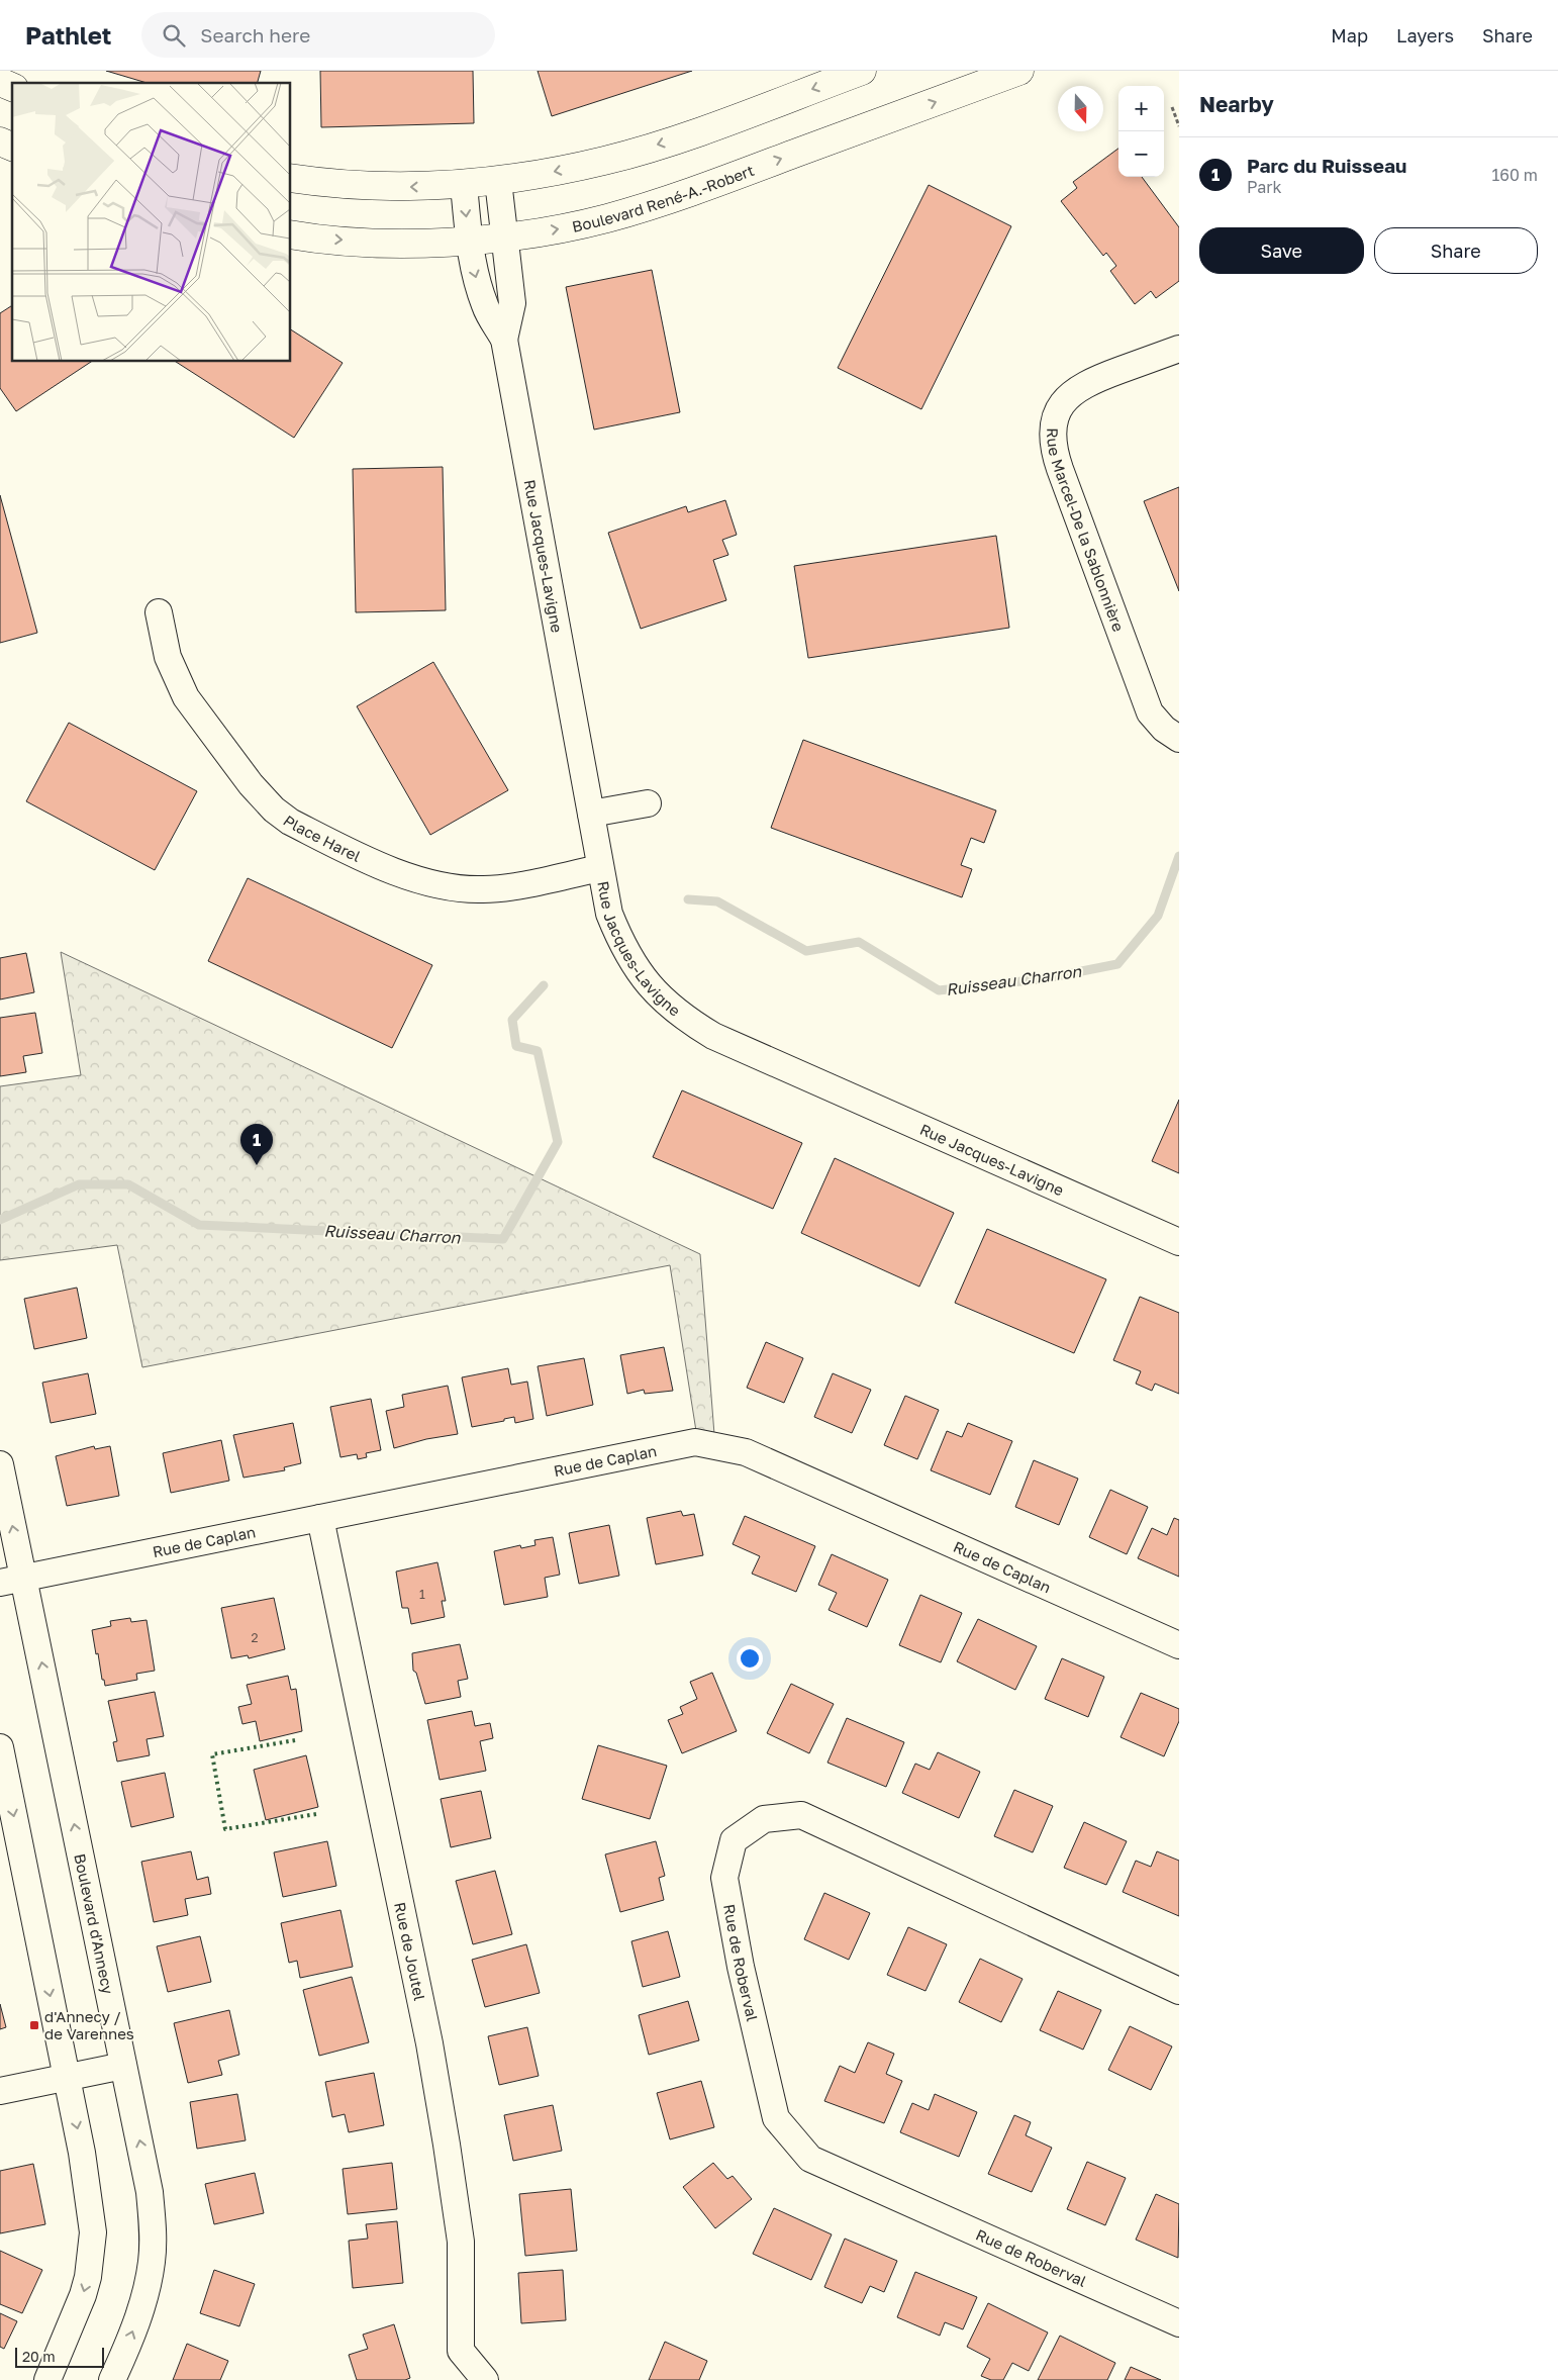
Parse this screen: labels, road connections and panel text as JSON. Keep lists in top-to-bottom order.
{
  "streets": {
    "street": [
      "Boulevard René-A.-Robert",
      "Rue Marcel-De la Sablonnière",
      "Rue Jacques-Lavigne",
      "Place Harel",
      "Rue de Caplan",
      "Boulevard d'Annecy",
      "Rue de Joutel",
      "Rue de Roberval"
    ]
  },
  "crossings": [
    ["Boulevard René-A.-Robert", "Rue Jacques-Lavigne"],
    ["Rue Jacques-Lavigne", "Place Harel"],
    ["Rue de Caplan", "Boulevard d'Annecy"],
    ["Rue de Caplan", "Rue de Joutel"]
  ],
  "water": ["Ruisseau Charron"],
  "places": {
    "transit": ["d'Annecy / de Varennes"]
  },
  "house_numbers": ["1", "2"],
  "scale_bar": "20 m",
  "north": "bottom",
  "page": {
    "header": "Pathlet",
    "search": "Search here",
    "nav": ["Map", "Layers", "Share"],
    "heading": "Nearby",
    "map_buttons": ["+", "−"],
    "list": [
      {
        "mark": "1",
        "name": "Parc du Ruisseau",
        "note": "Park",
        "value": "160 m"
      }
    ],
    "buttons": ["Save", "Share"],
    "pins": "1",
    "scale": "20 m"
  }
}
